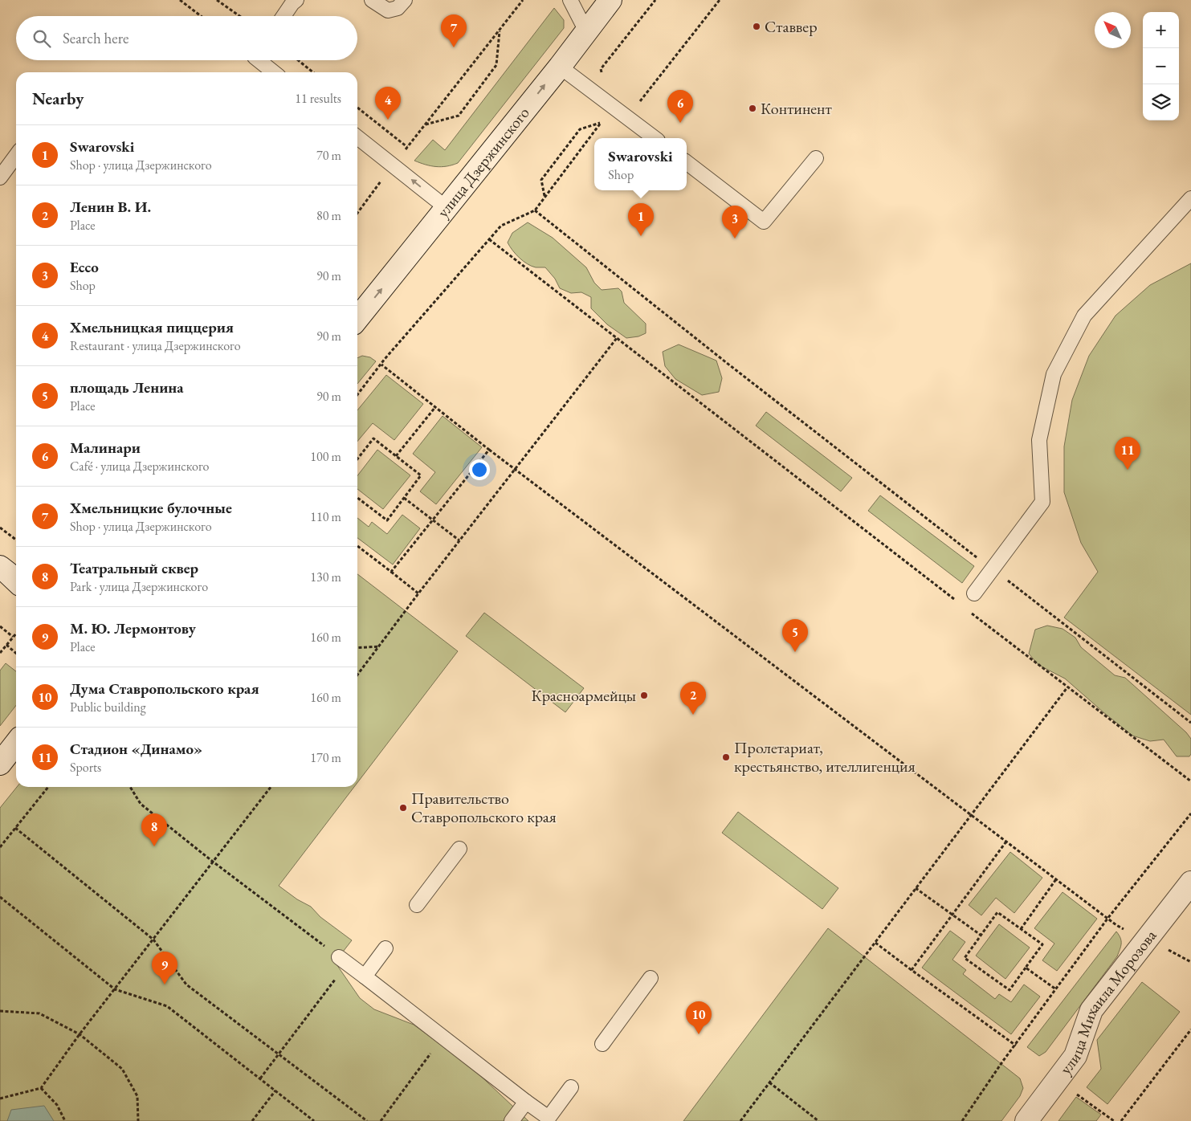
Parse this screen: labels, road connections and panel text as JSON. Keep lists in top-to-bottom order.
{
  "streets": {
    "main road": ["улица Дзержинского", "улица Михаила Морозова"]
  },
  "one_way": ["улица Дзержинского"],
  "places": [
    "Ставвер",
    "Континент",
    "Красноармейцы",
    "Пролетариат, крестьянство, ителлигенция",
    "Правительство Ставропольского края"
  ],
  "north": "top left",
  "page": {
    "map_buttons": ["+", "−"],
    "pins": [
      "7",
      "4",
      "6",
      "1",
      "3",
      "11",
      "5",
      "2",
      "8",
      "9",
      "10"
    ],
    "search": "Search here",
    "heading": ["Nearby", "11 results"],
    "list": [
      {
        "mark": "1",
        "name": "Swarovski",
        "note": "Shop · улица Дзержинского",
        "value": "70 m"
      },
      {
        "mark": "2",
        "name": "Ленин В. И.",
        "note": "Place",
        "value": "80 m"
      },
      {
        "mark": "3",
        "name": "Ecco",
        "note": "Shop",
        "value": "90 m"
      },
      {
        "mark": "4",
        "name": "Хмельницкая пиццерия",
        "note": "Restaurant · улица Дзержинского",
        "value": "90 m"
      },
      {
        "mark": "5",
        "name": "площадь Ленина",
        "note": "Place",
        "value": "90 m"
      },
      {
        "mark": "6",
        "name": "Малинари",
        "note": "Café · улица Дзержинского",
        "value": "100 m"
      },
      {
        "mark": "7",
        "name": "Хмельницкие булочные",
        "note": "Shop · улица Дзержинского",
        "value": "110 m"
      },
      {
        "mark": "8",
        "name": "Театральный сквер",
        "note": "Park · улица Дзержинского",
        "value": "130 m"
      },
      {
        "mark": "9",
        "name": "М. Ю. Лермонтову",
        "note": "Place",
        "value": "160 m"
      },
      {
        "mark": "10",
        "name": "Дума Ставропольского края",
        "note": "Public building",
        "value": "160 m"
      },
      {
        "mark": "11",
        "name": "Стадион «Динамо»",
        "note": "Sports",
        "value": "170 m"
      }
    ],
    "popup": ["Swarovski", "Shop"]
  }
}
